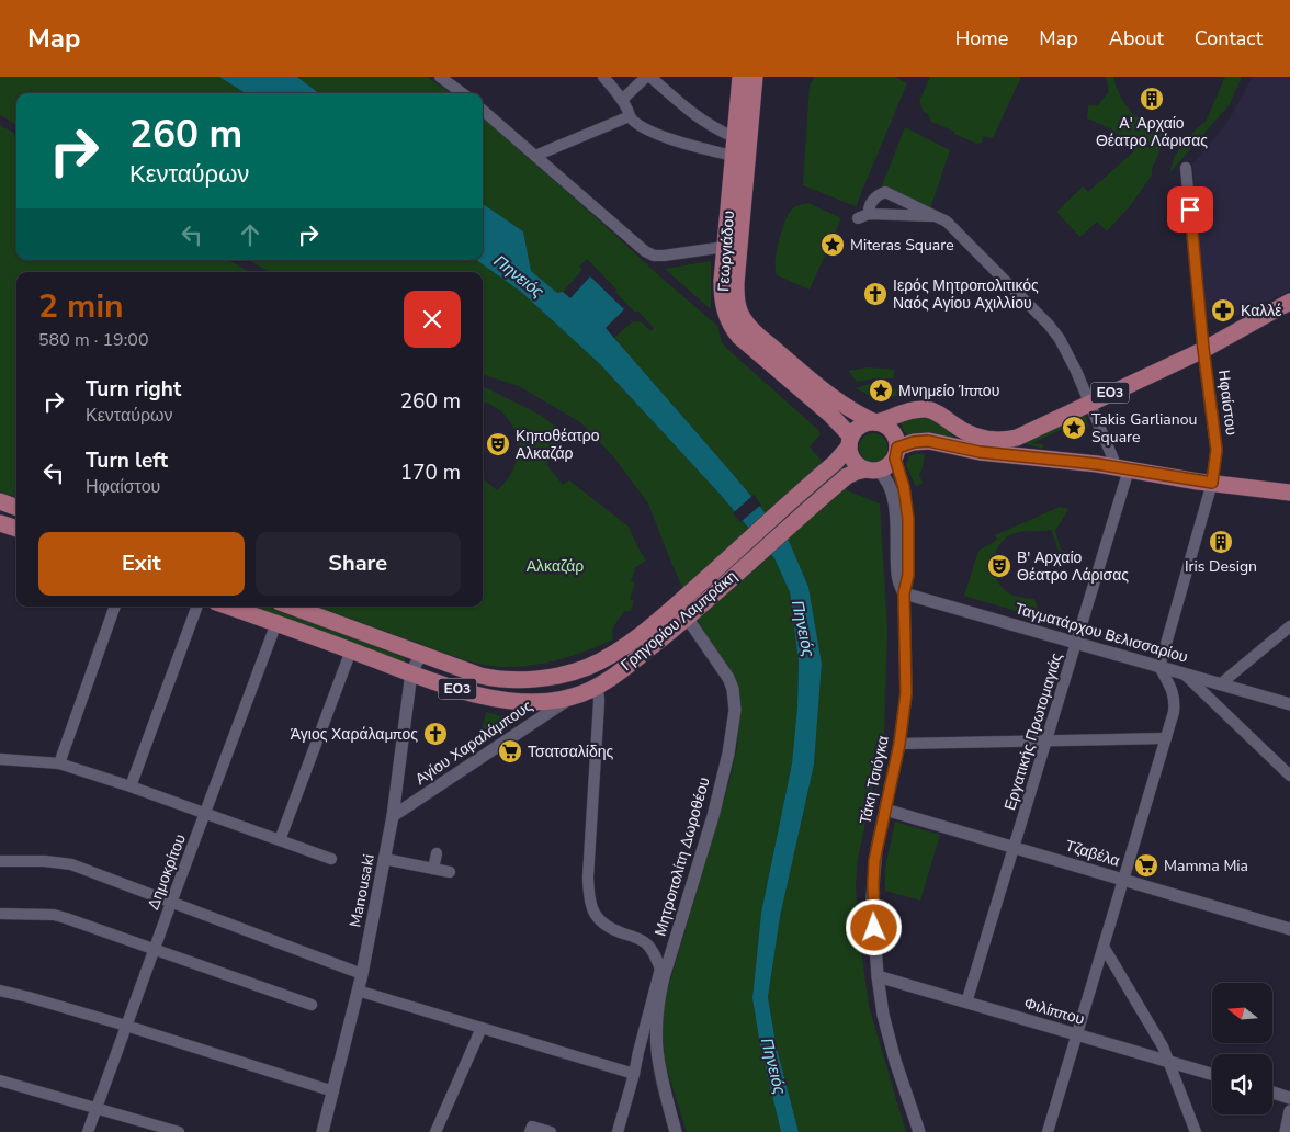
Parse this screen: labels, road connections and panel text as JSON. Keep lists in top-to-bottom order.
{
  "streets": {
    "main road": ["Γεωργιάδου", "ΕΟ3", "Γρηγορίου Λαμπράκη"],
    "street": [
      "Ηφαίστου",
      "Ταγματάρχου Βελισσαρίου",
      "Εργατικής Πρωτομαγιάς",
      "Αγίου Χαραλάμπους",
      "Τάκη Τσιόγκα",
      "Τζαβέλα",
      "Μητροπολίτη Δωροθέου",
      "Δημοκρίτου",
      "Manousaki",
      "Φιλίππου"
    ]
  },
  "crossings": [
    ["Γεωργιάδου", "ΕΟ3"],
    ["Γεωργιάδου", "Γρηγορίου Λαμπράκη"],
    ["Γεωργιάδου", "Τάκη Τσιόγκα"],
    ["ΕΟ3", "Ηφαίστου"],
    ["ΕΟ3", "Γρηγορίου Λαμπράκη"],
    ["ΕΟ3", "Εργατικής Πρωτομαγιάς"],
    ["ΕΟ3", "Τάκη Τσιόγκα"],
    ["Ηφαίστου", "Ταγματάρχου Βελισσαρίου"],
    ["Γρηγορίου Λαμπράκη", "Αγίου Χαραλάμπους"],
    ["Γρηγορίου Λαμπράκη", "Τάκη Τσιόγκα"],
    ["Γρηγορίου Λαμπράκη", "Μητροπολίτη Δωροθέου"],
    ["Γρηγορίου Λαμπράκη", "Δημοκρίτου"],
    ["Γρηγορίου Λαμπράκη", "Manousaki"],
    ["Ταγματάρχου Βελισσαρίου", "Εργατικής Πρωτομαγιάς"],
    ["Ταγματάρχου Βελισσαρίου", "Τάκη Τσιόγκα"],
    ["Εργατικής Πρωτομαγιάς", "Τζαβέλα"],
    ["Εργατικής Πρωτομαγιάς", "Φιλίππου"],
    ["Αγίου Χαραλάμπους", "Manousaki"],
    ["Τάκη Τσιόγκα", "Τζαβέλα"],
    ["Τάκη Τσιόγκα", "Φιλίππου"]
  ],
  "water": ["Πηνειός"],
  "parks": ["Αλκαζάρ"],
  "places": {
    "building": ["Α' Αρχαίο Θέατρο Λάρισας", "Iris Design"],
    "place": ["Miteras Square", "Μνημείο Ίππου", "Takis Garlianou Square"],
    "church": ["Ιερός Μητροπολιτικός Ναός Αγίου Αχιλλίου", "Άγιος Χαράλαμπος"],
    "pharmacy": ["Καλλέ"],
    "theatre": ["Κηποθέατρο Αλκαζάρ", "Β' Αρχαίο Θέατρο Λάρισας"],
    "supermarket": ["Τσατσαλίδης", "Mamma Mia"]
  },
  "north": "left",
  "page": {
    "header": "Map",
    "nav": [
      "Home",
      "Map",
      "About",
      "Contact"
    ],
    "turn": ["260 m", "Κενταύρων"],
    "heading": ["2 min", "580 m · 19:00"],
    "list": [
      {
        "name": "Turn right",
        "note": "Κενταύρων",
        "value": "260 m"
      },
      {
        "name": "Turn left",
        "note": "Ηφαίστου",
        "value": "170 m"
      }
    ],
    "buttons": ["Exit", "Share"]
  }
}
